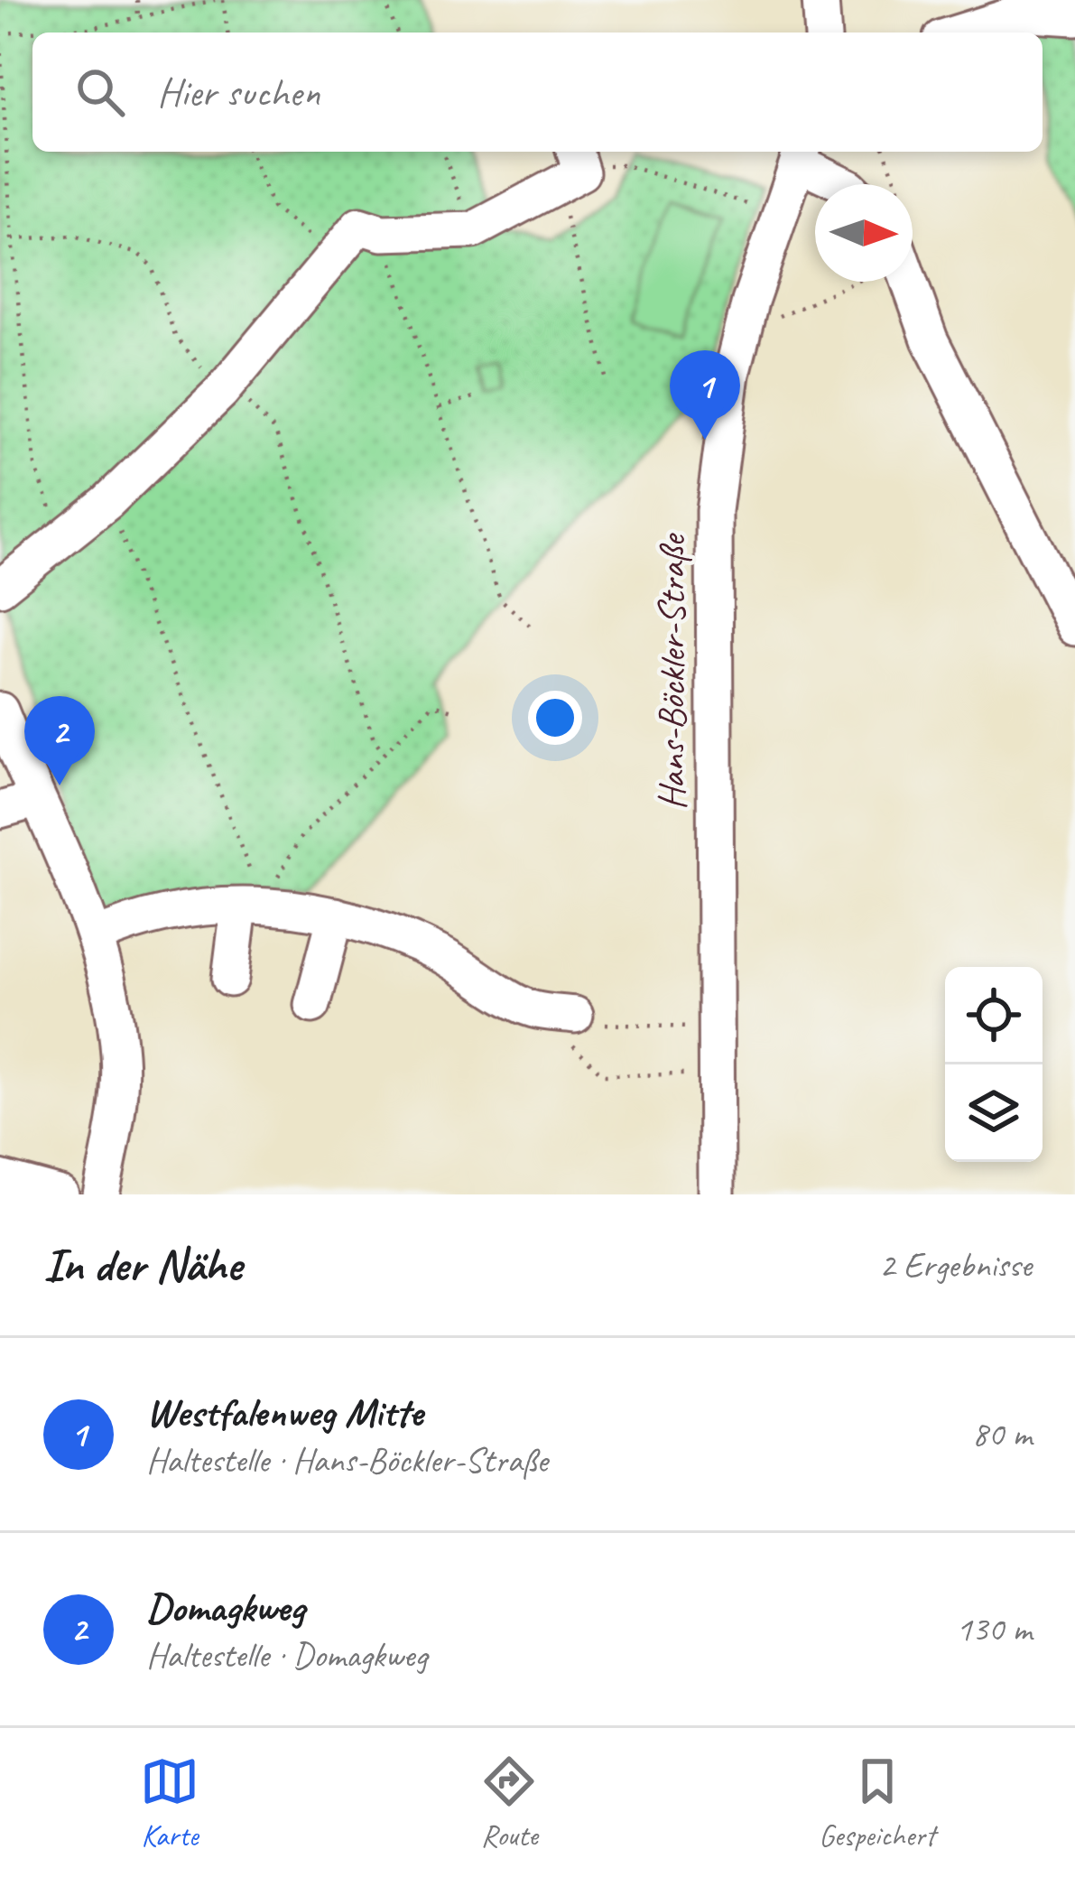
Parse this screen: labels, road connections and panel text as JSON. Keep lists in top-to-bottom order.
{
  "streets": {
    "street": ["Hans-Böckler-Straße"]
  },
  "north": "right",
  "page": {
    "search": "Hier suchen",
    "pins": ["1", "2"],
    "heading": ["In der Nähe", "2 Ergebnisse"],
    "list": [
      {
        "mark": "1",
        "name": "Westfalenweg Mitte",
        "note": "Haltestelle · Hans-Böckler-Straße",
        "value": "80 m"
      },
      {
        "mark": "2",
        "name": "Domagkweg",
        "note": "Haltestelle · Domagkweg",
        "value": "130 m"
      }
    ],
    "nav": ["Karte", "Route", "Gespeichert"]
  }
}
